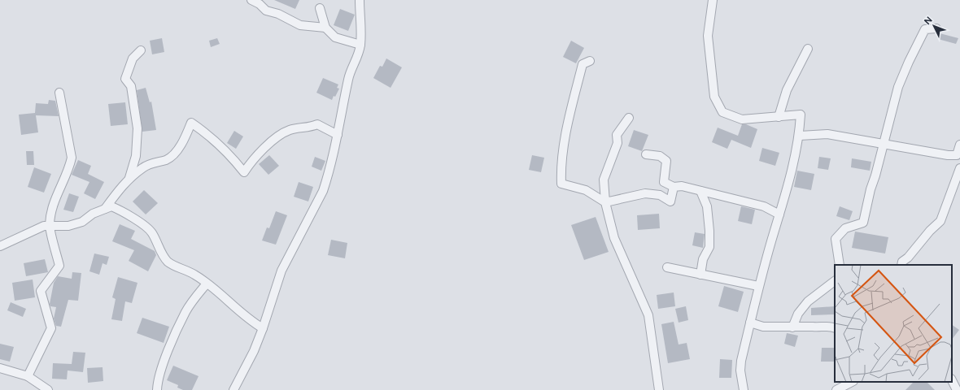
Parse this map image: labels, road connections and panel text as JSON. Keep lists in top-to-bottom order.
{
  "north": "top left"
}
